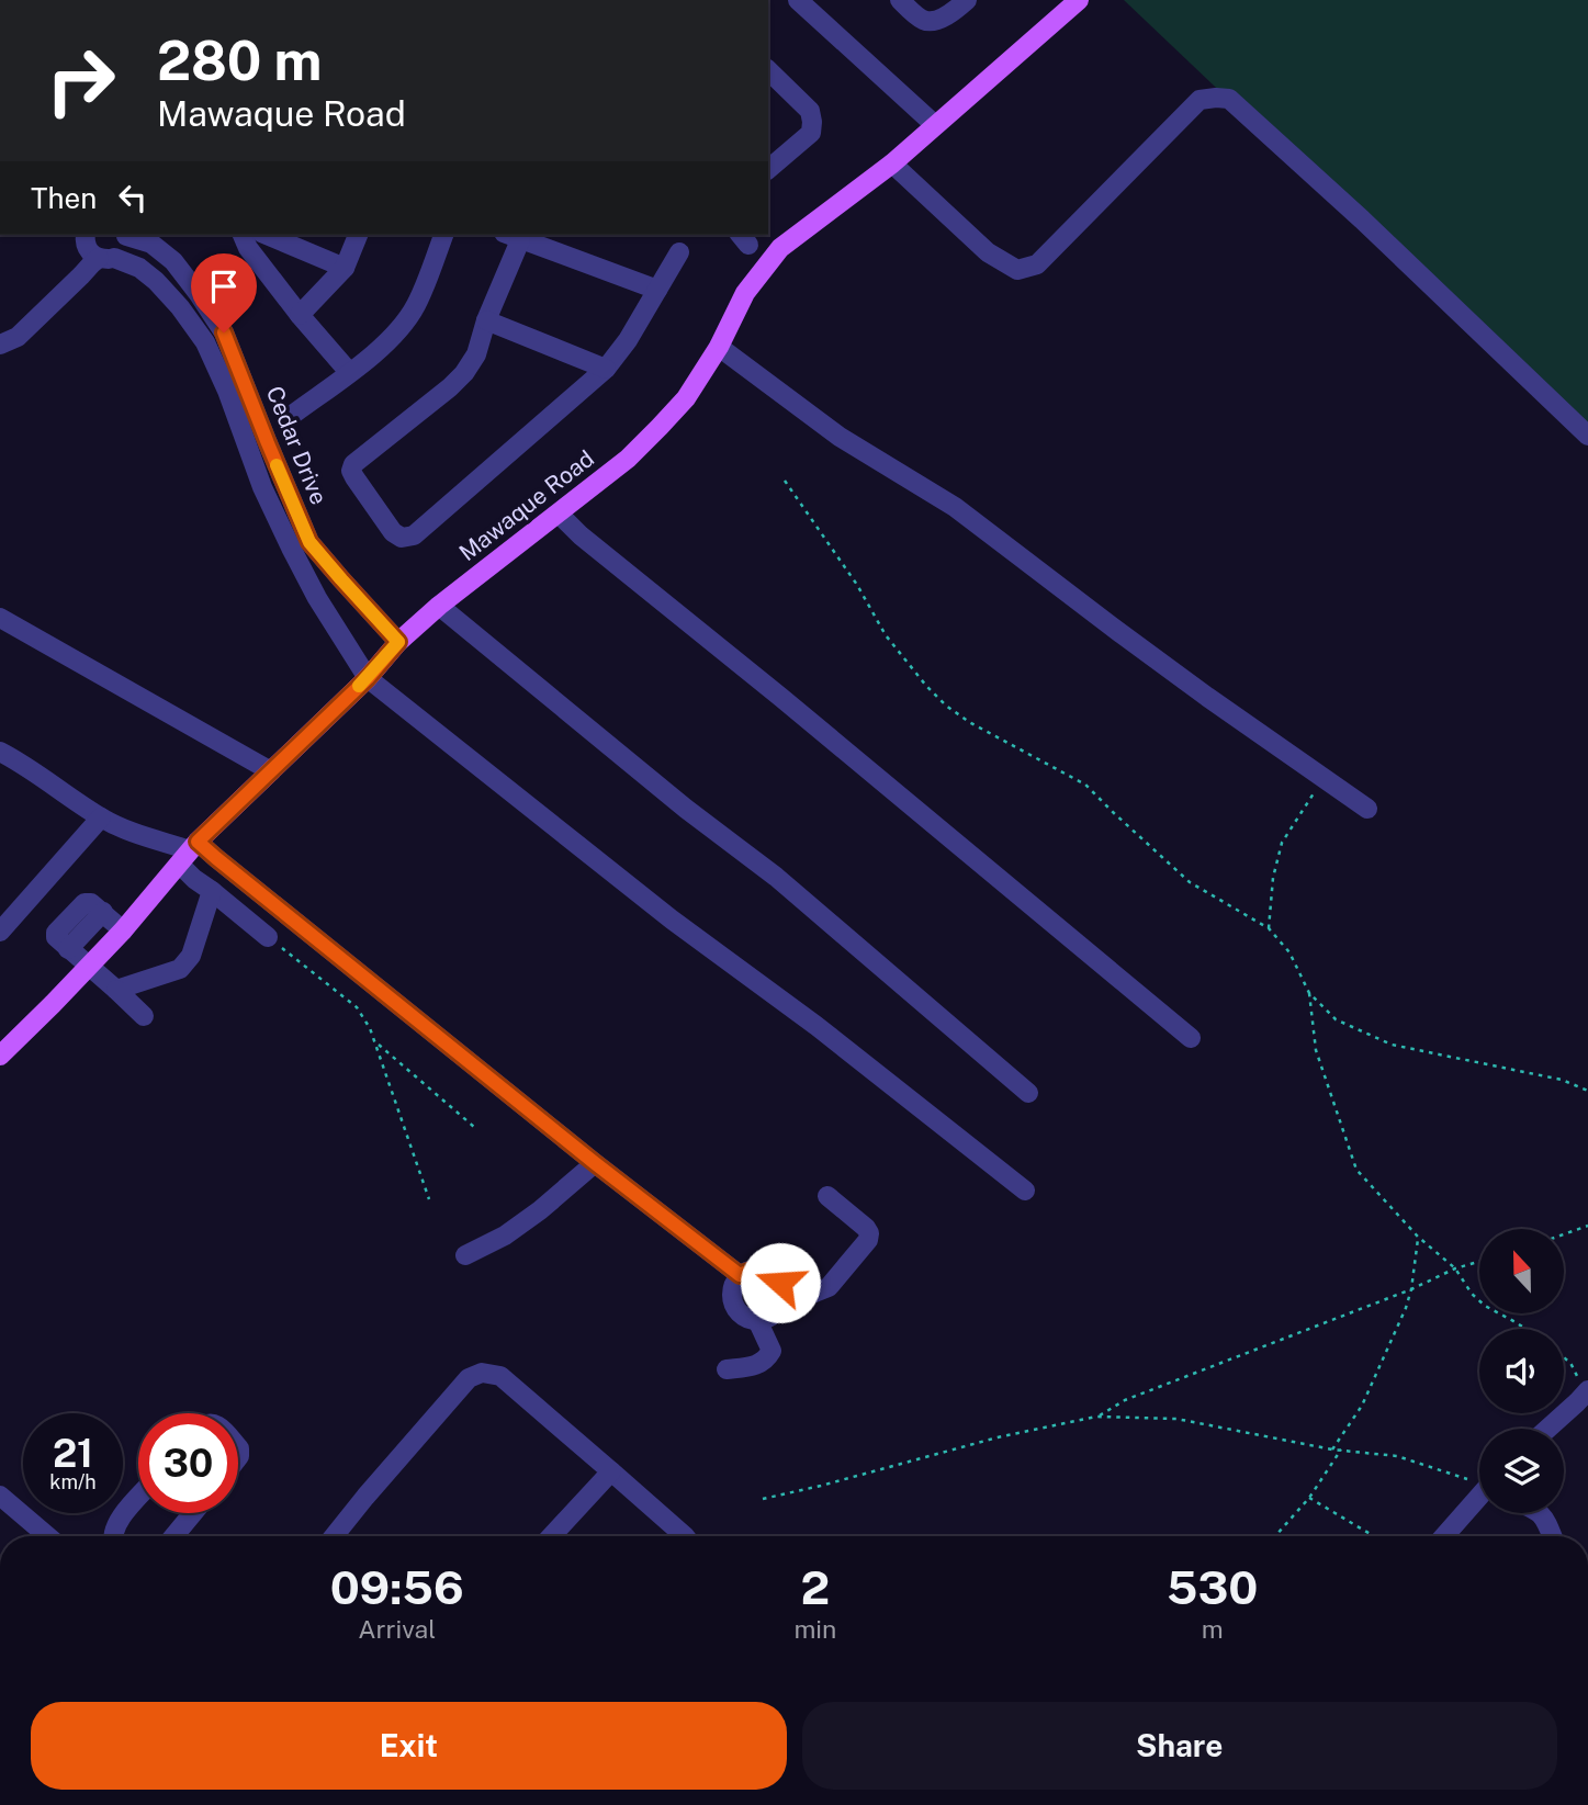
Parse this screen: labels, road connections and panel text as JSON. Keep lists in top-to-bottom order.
{
  "streets": {
    "main road": ["Mawaque Road"],
    "street": ["Cedar Drive"]
  },
  "crossings": [
    ["Cedar Drive", "Mawaque Road"]
  ],
  "north": "top",
  "page": {
    "turn": ["280 m", "Mawaque Road"],
    "then": "Then",
    "speed": "21 km/h",
    "limit": "30",
    "eta": [
      "09:56",
      "Arrival",
      "2",
      "min",
      "530",
      "m"
    ],
    "buttons": ["Exit", "Share"]
  }
}
